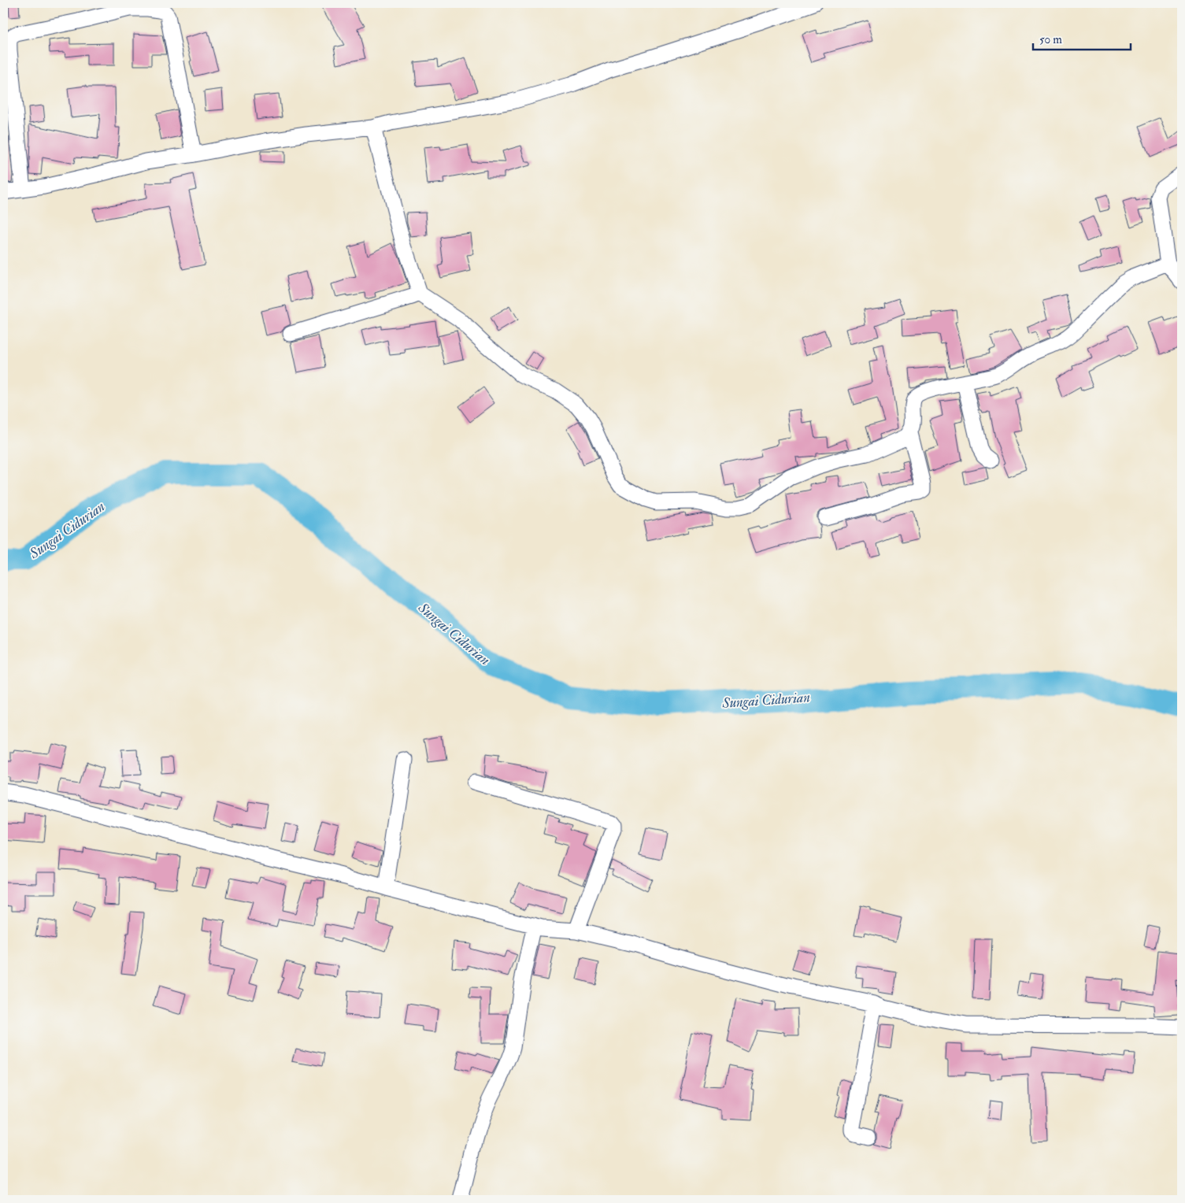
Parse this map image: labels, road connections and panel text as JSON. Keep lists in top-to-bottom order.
{
  "water": ["Sungai Cidurian"],
  "scale_bar": "50 m"
}
